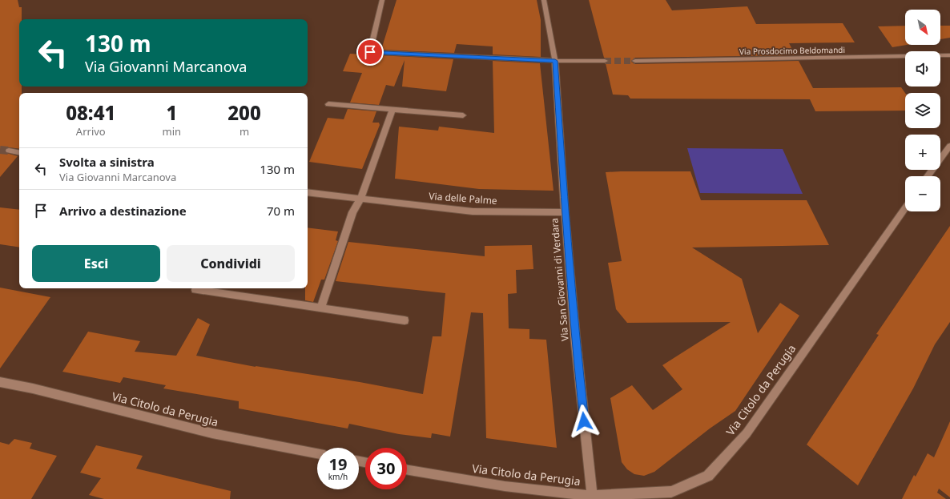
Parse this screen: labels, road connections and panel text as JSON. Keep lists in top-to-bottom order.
{
  "streets": {
    "street": [
      "Via Prosdocimo Beldomandi",
      "Via delle Palme",
      "Via San Giovanni di Verdara",
      "Via Citolo da Perugia"
    ]
  },
  "crossings": [
    ["Via delle Palme", "Via San Giovanni di Verdara"],
    ["Via San Giovanni di Verdara", "Via Citolo da Perugia"]
  ],
  "north": "bottom right",
  "page": {
    "map_buttons": ["+", "−"],
    "turn": ["130 m", "Via Giovanni Marcanova"],
    "eta": [
      "08:41",
      "Arrivo",
      "1",
      "min",
      "200",
      "m"
    ],
    "list": [
      {
        "name": "Svolta a sinistra",
        "note": "Via Giovanni Marcanova",
        "value": "130 m"
      },
      {
        "name": "Arrivo a destinazione",
        "value": "70 m"
      }
    ],
    "buttons": ["Esci", "Condividi"],
    "speed": "19 km/h",
    "limit": "30"
  }
}
